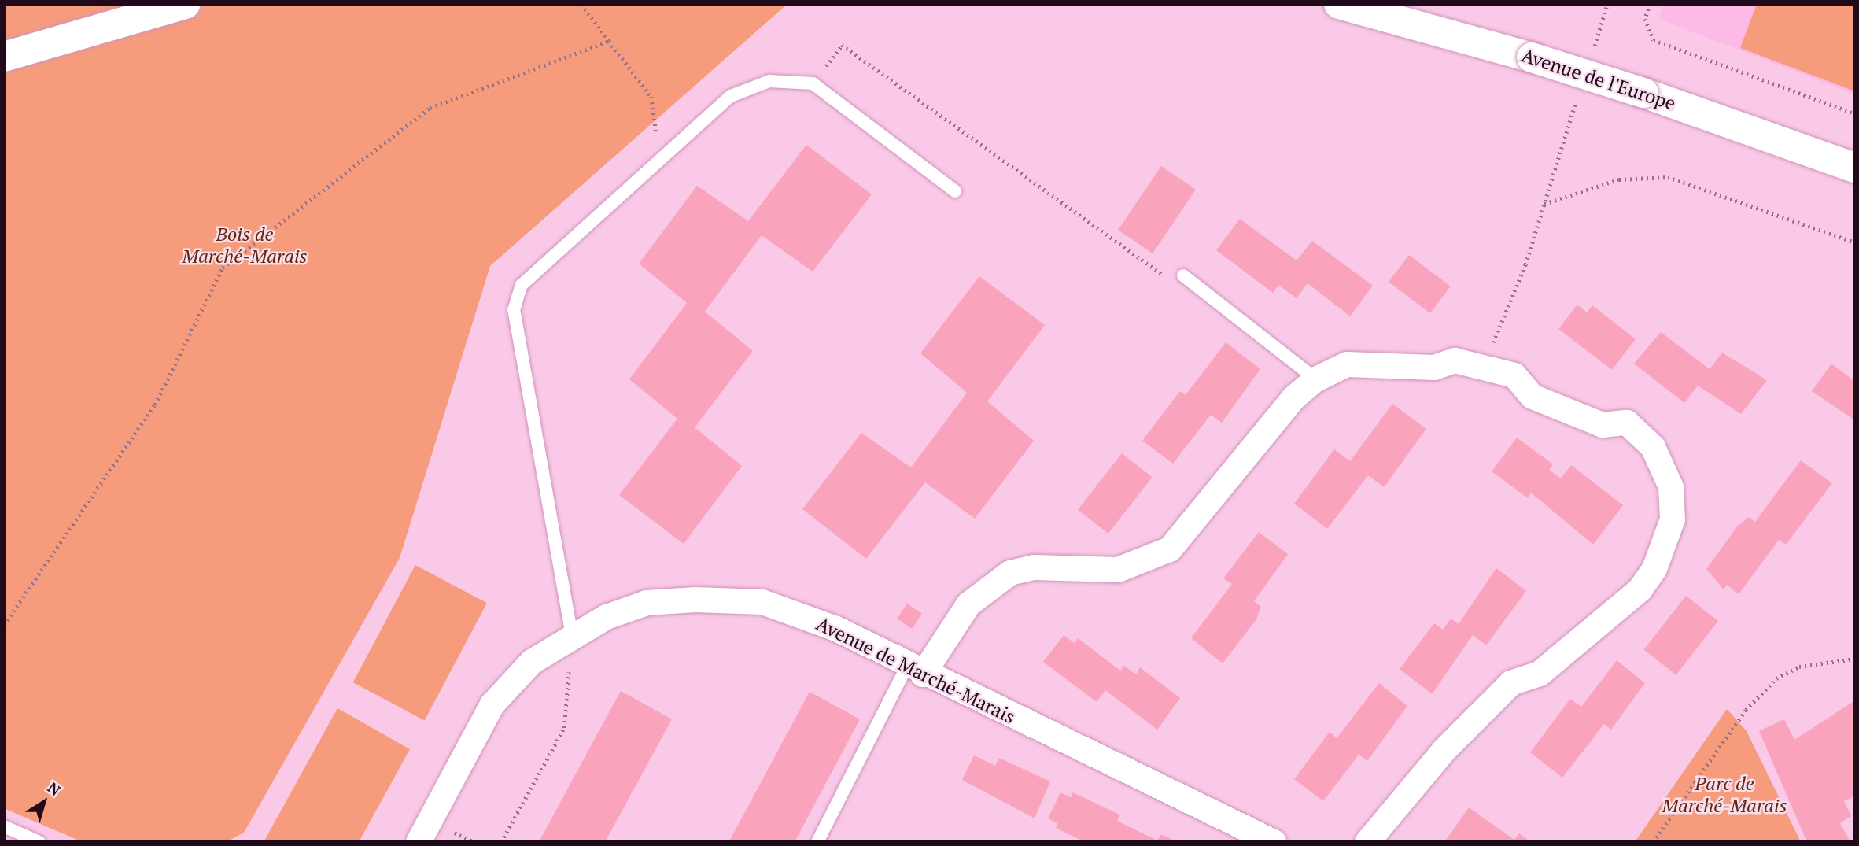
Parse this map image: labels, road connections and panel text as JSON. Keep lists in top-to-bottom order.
{
  "streets": {
    "main road": ["Avenue de l'Europe"],
    "street": ["Avenue de Marché-Marais"]
  },
  "parks": ["Bois de Marché-Marais", "Parc de Marché-Marais"],
  "north": "top right"
}
